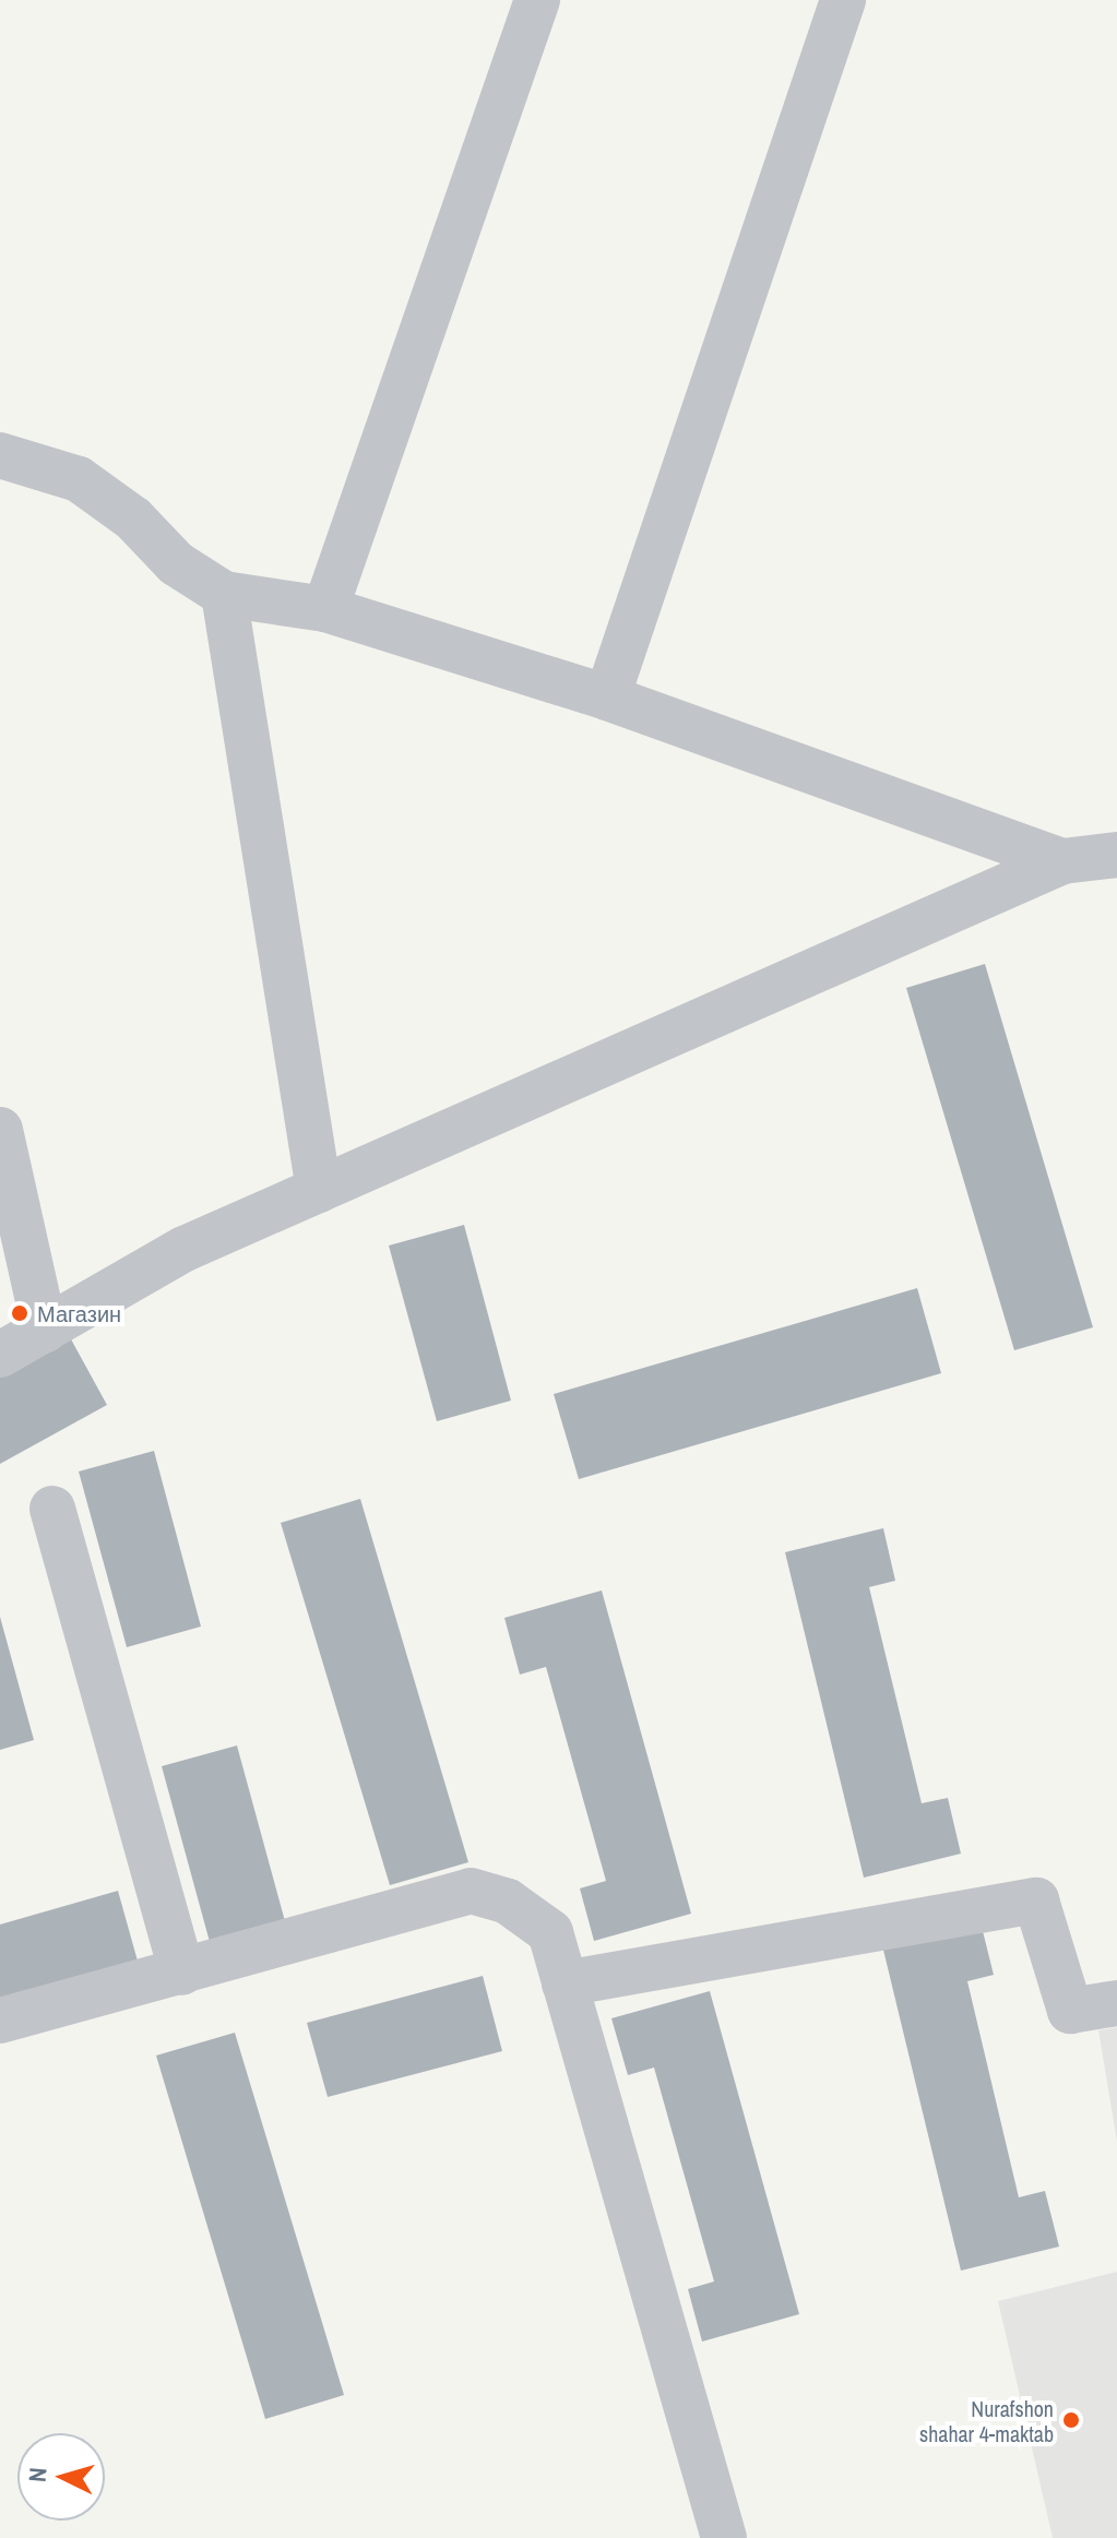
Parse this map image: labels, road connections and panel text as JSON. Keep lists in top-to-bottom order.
{
  "places": ["Магазин", "Nurafshon shahar 4-maktab"],
  "north": "left"
}
